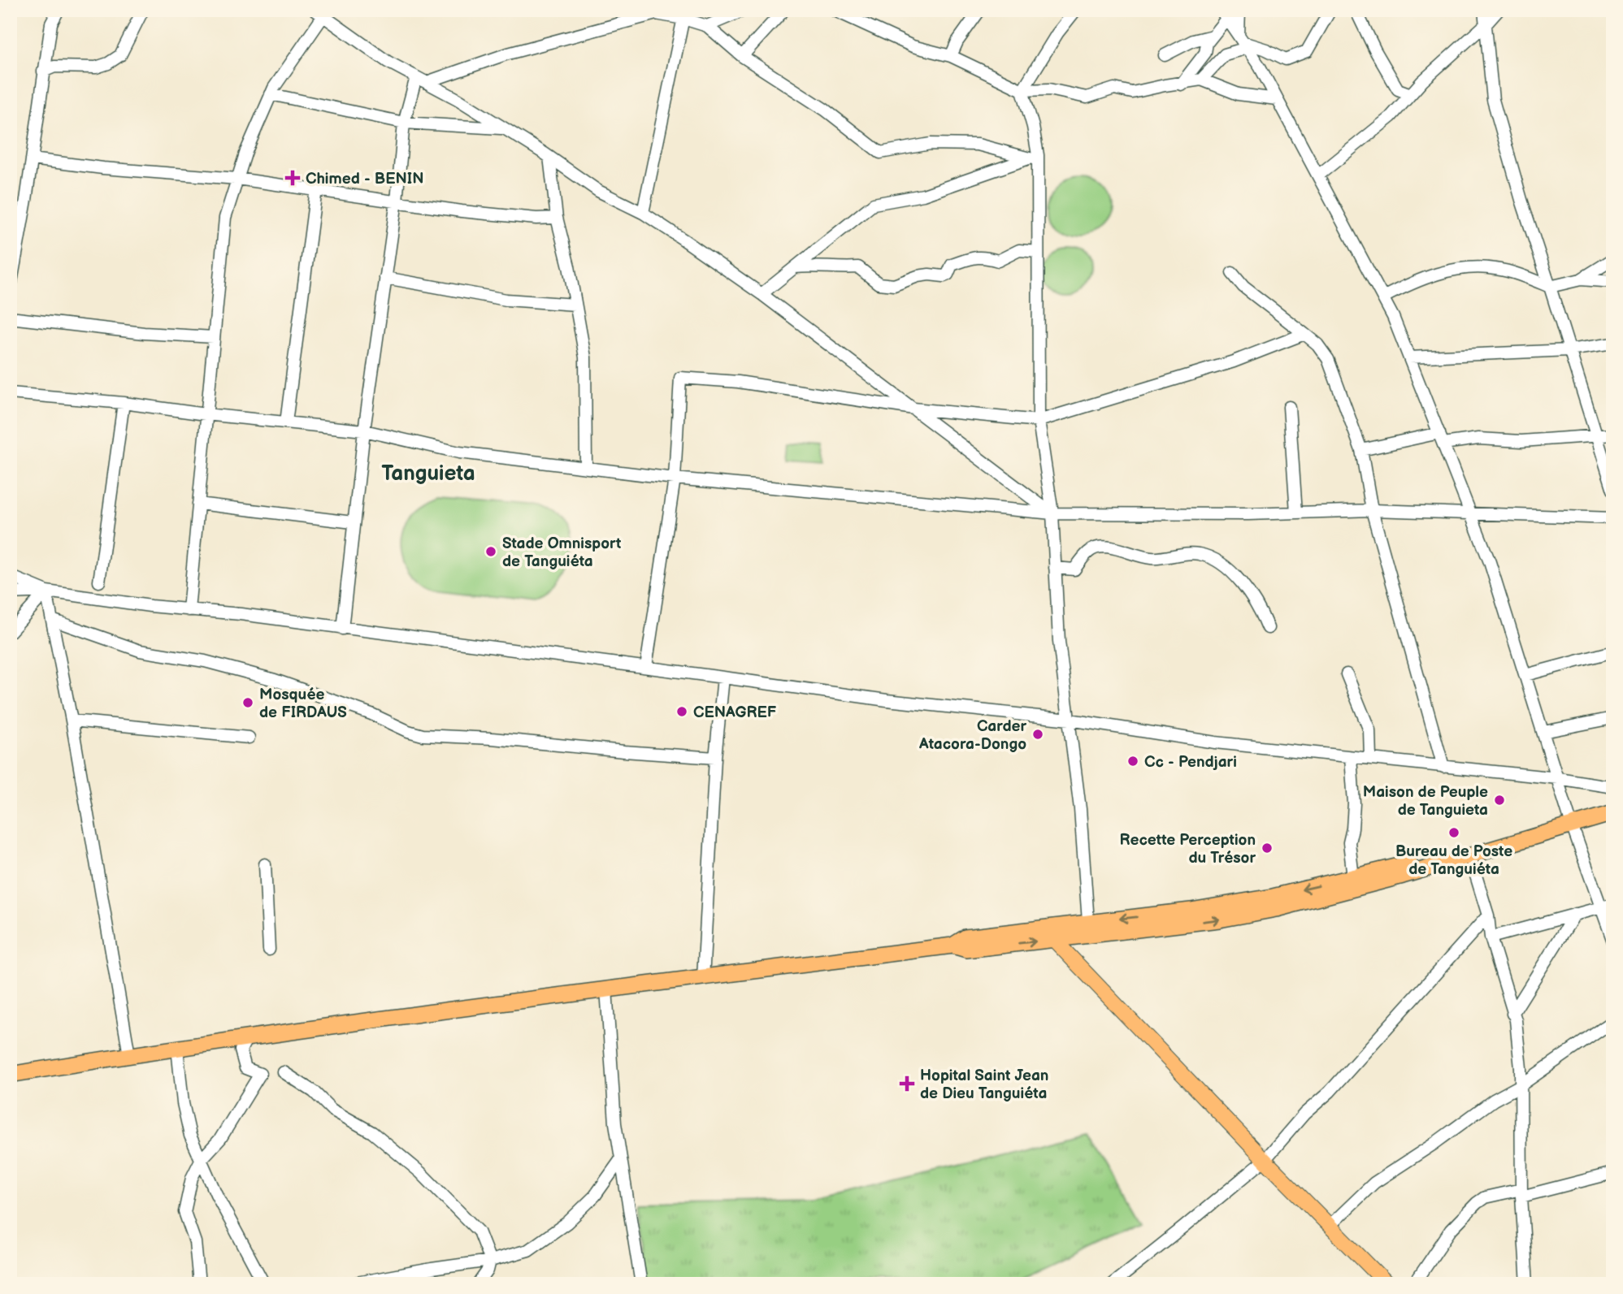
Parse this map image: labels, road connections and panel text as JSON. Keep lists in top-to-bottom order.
{
  "districts": ["Tanguieta"],
  "places": {
    "health": ["Chimed - BENIN", "Hopital Saint Jean de Dieu Tanguiéta"],
    "other": [
      "Stade Omnisport de Tanguiéta",
      "Mosquée de FIRDAUS",
      "CENAGREF",
      "Carder Atacora-Dongo",
      "Cc - Pendjari",
      "Maison de Peuple de Tanguieta",
      "Bureau de Poste de Tanguiéta",
      "Recette Perception du Trésor"
    ]
  }
}
